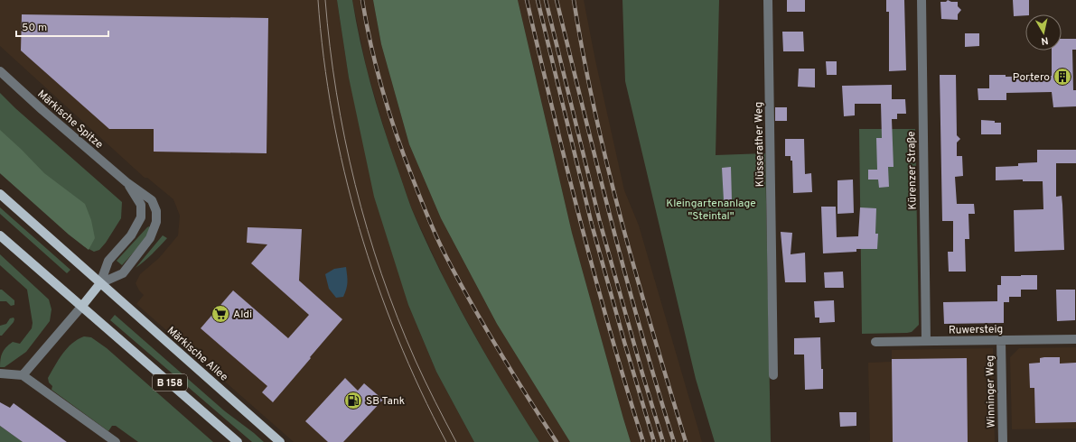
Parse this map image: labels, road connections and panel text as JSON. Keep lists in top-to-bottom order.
{
  "streets": {
    "main road": ["Märkische Allee", "B 158"],
    "street": [
      "Märkische Spitze",
      "Klüsserather Weg",
      "Kürenzer Straße",
      "Ruwersteig",
      "Winninger Weg"
    ]
  },
  "crossings": [
    ["Märkische Spitze", "Märkische Allee"],
    ["Kürenzer Straße", "Ruwersteig"],
    ["Ruwersteig", "Winninger Weg"]
  ],
  "parks": ["Kleingartenanlage \"Steintal\""],
  "places": {
    "building": ["Portero"],
    "supermarket": ["Aldi"],
    "fuel station": ["SB Tank"]
  },
  "scale_bar": "50 m",
  "north": "bottom"
}
